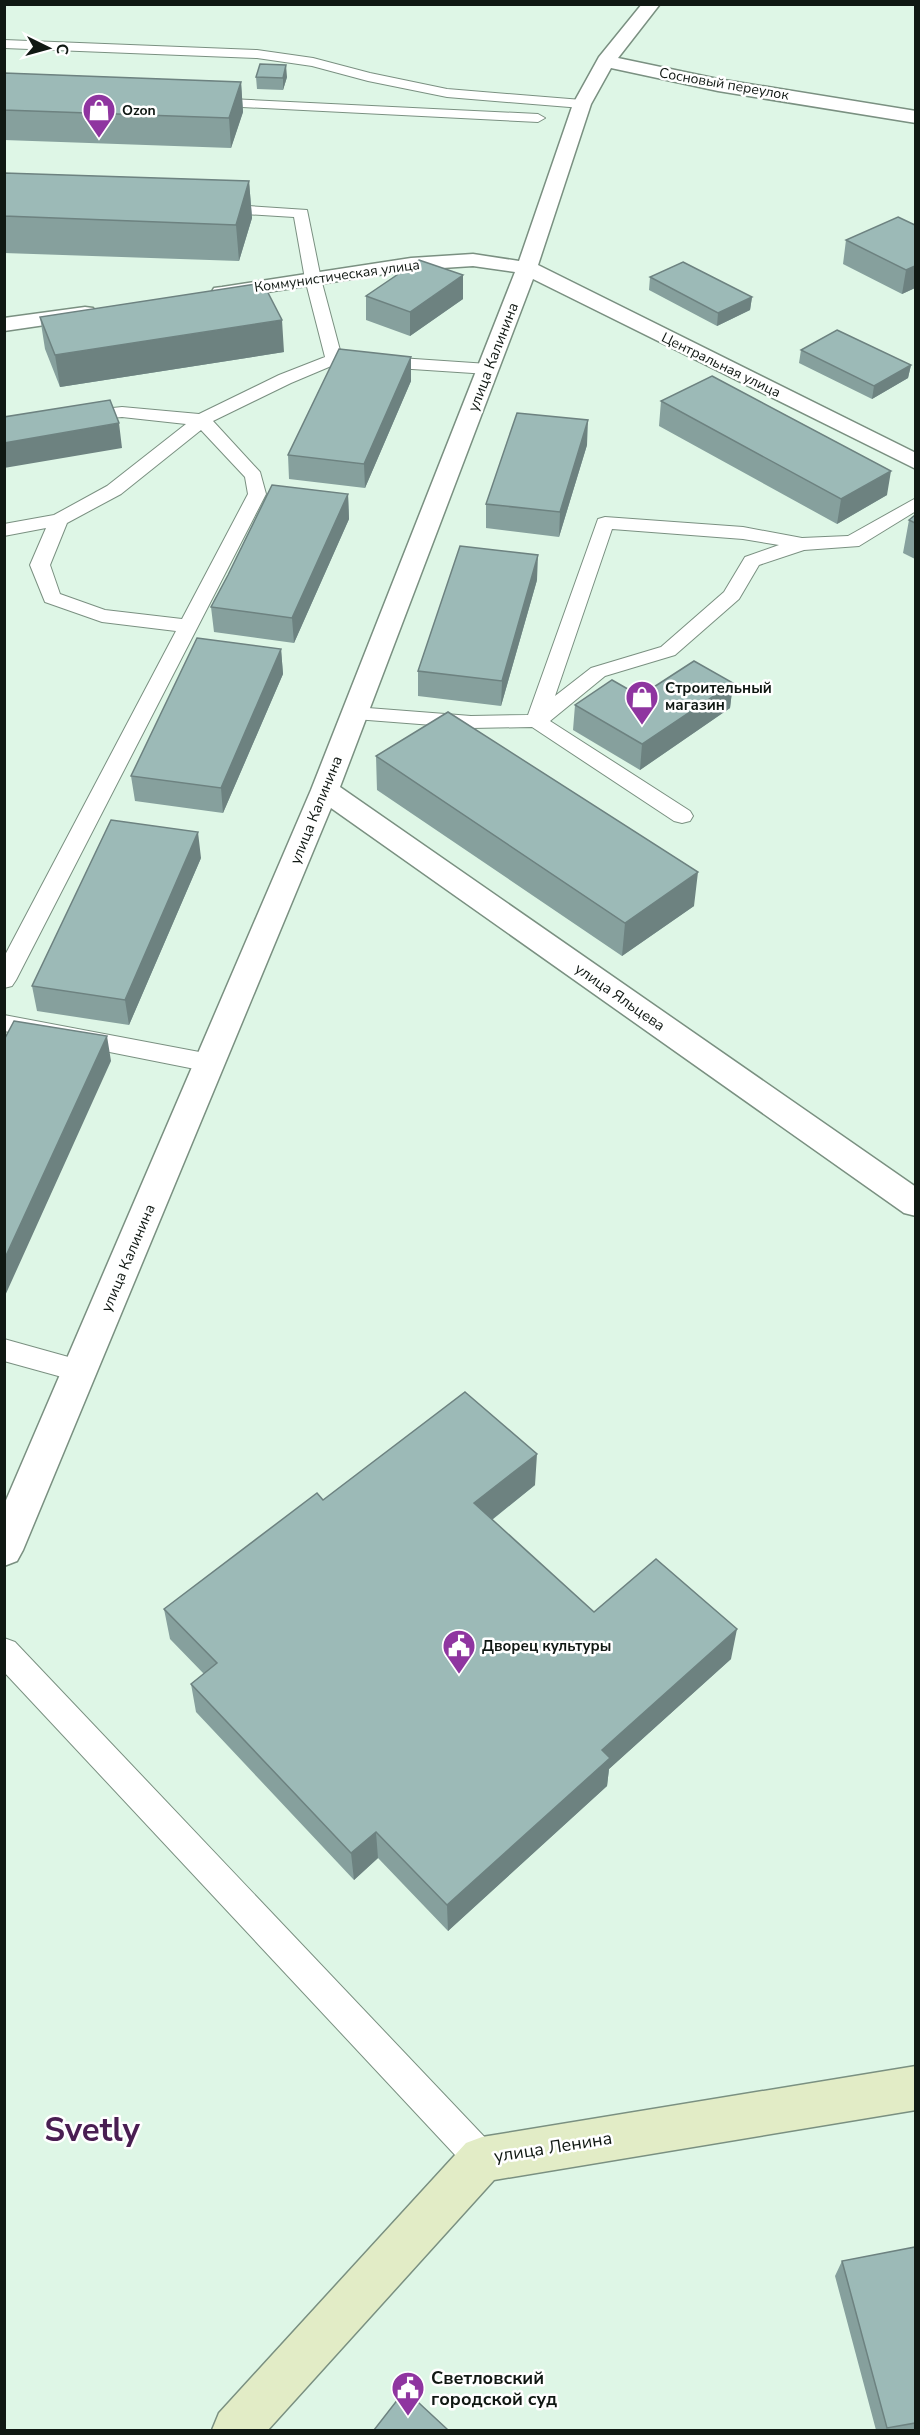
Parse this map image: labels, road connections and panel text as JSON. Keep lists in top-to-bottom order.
{
  "streets": {
    "street": [
      "Сосновый переулок",
      "Коммунистическая улица",
      "улица Калинина",
      "Центральная улица",
      "улица Яльцева",
      "улица Ленина"
    ]
  },
  "crossings": [
    ["Сосновый переулок", "улица Калинина"],
    ["Коммунистическая улица", "улица Калинина"],
    ["Коммунистическая улица", "Центральная улица"],
    ["улица Калинина", "Центральная улица"],
    ["улица Калинина", "улица Яльцева"]
  ],
  "districts": ["Svetly"],
  "places": {
    "shop": ["Ozon", "Строительный магазин"],
    "public building": ["Дворец культуры", "Светловский городской суд"]
  },
  "north": "right"
}
